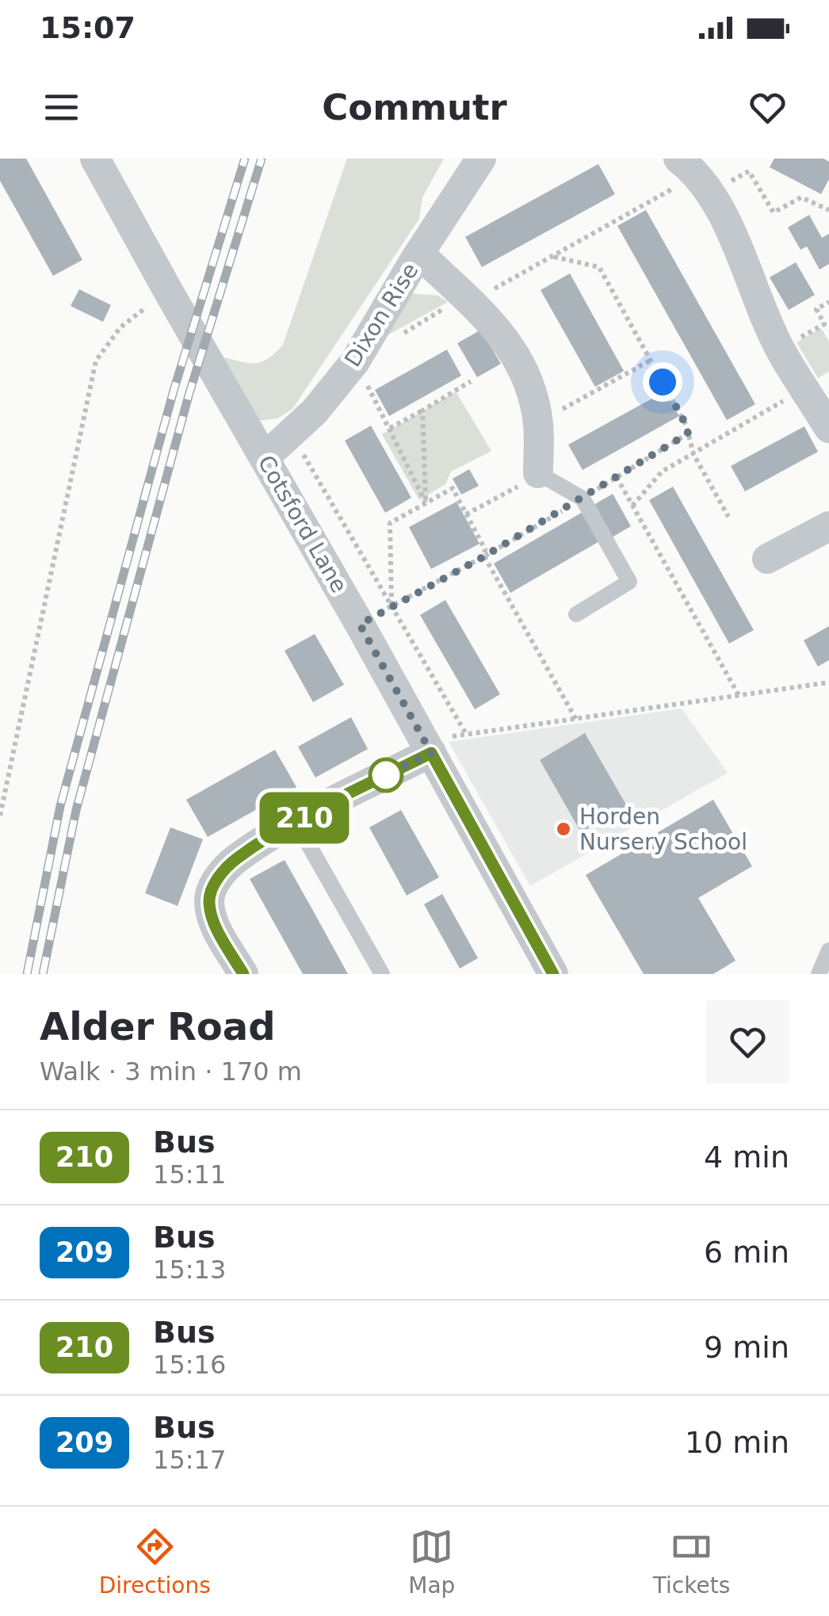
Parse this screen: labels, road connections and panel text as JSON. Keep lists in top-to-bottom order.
{
  "streets": {
    "street": ["Dixon Rise", "Cotsford Lane"]
  },
  "crossings": [
    ["Dixon Rise", "Cotsford Lane"]
  ],
  "places": ["Horden Nursery School"],
  "lines": ["bus line 210"],
  "page": {
    "status": "15:07",
    "header": "Commutr",
    "on_map": "210",
    "heading": ["Alder Road", "Walk · 3 min · 170 m"],
    "list": [
      {
        "mark": "210",
        "name": "Bus",
        "note": "15:11",
        "value": "4 min"
      },
      {
        "mark": "209",
        "name": "Bus",
        "note": "15:13",
        "value": "6 min"
      },
      {
        "mark": "210",
        "name": "Bus",
        "note": "15:16",
        "value": "9 min"
      },
      {
        "mark": "209",
        "name": "Bus",
        "note": "15:17",
        "value": "10 min"
      }
    ],
    "tabs": ["Directions", "Map", "Tickets"]
  }
}
